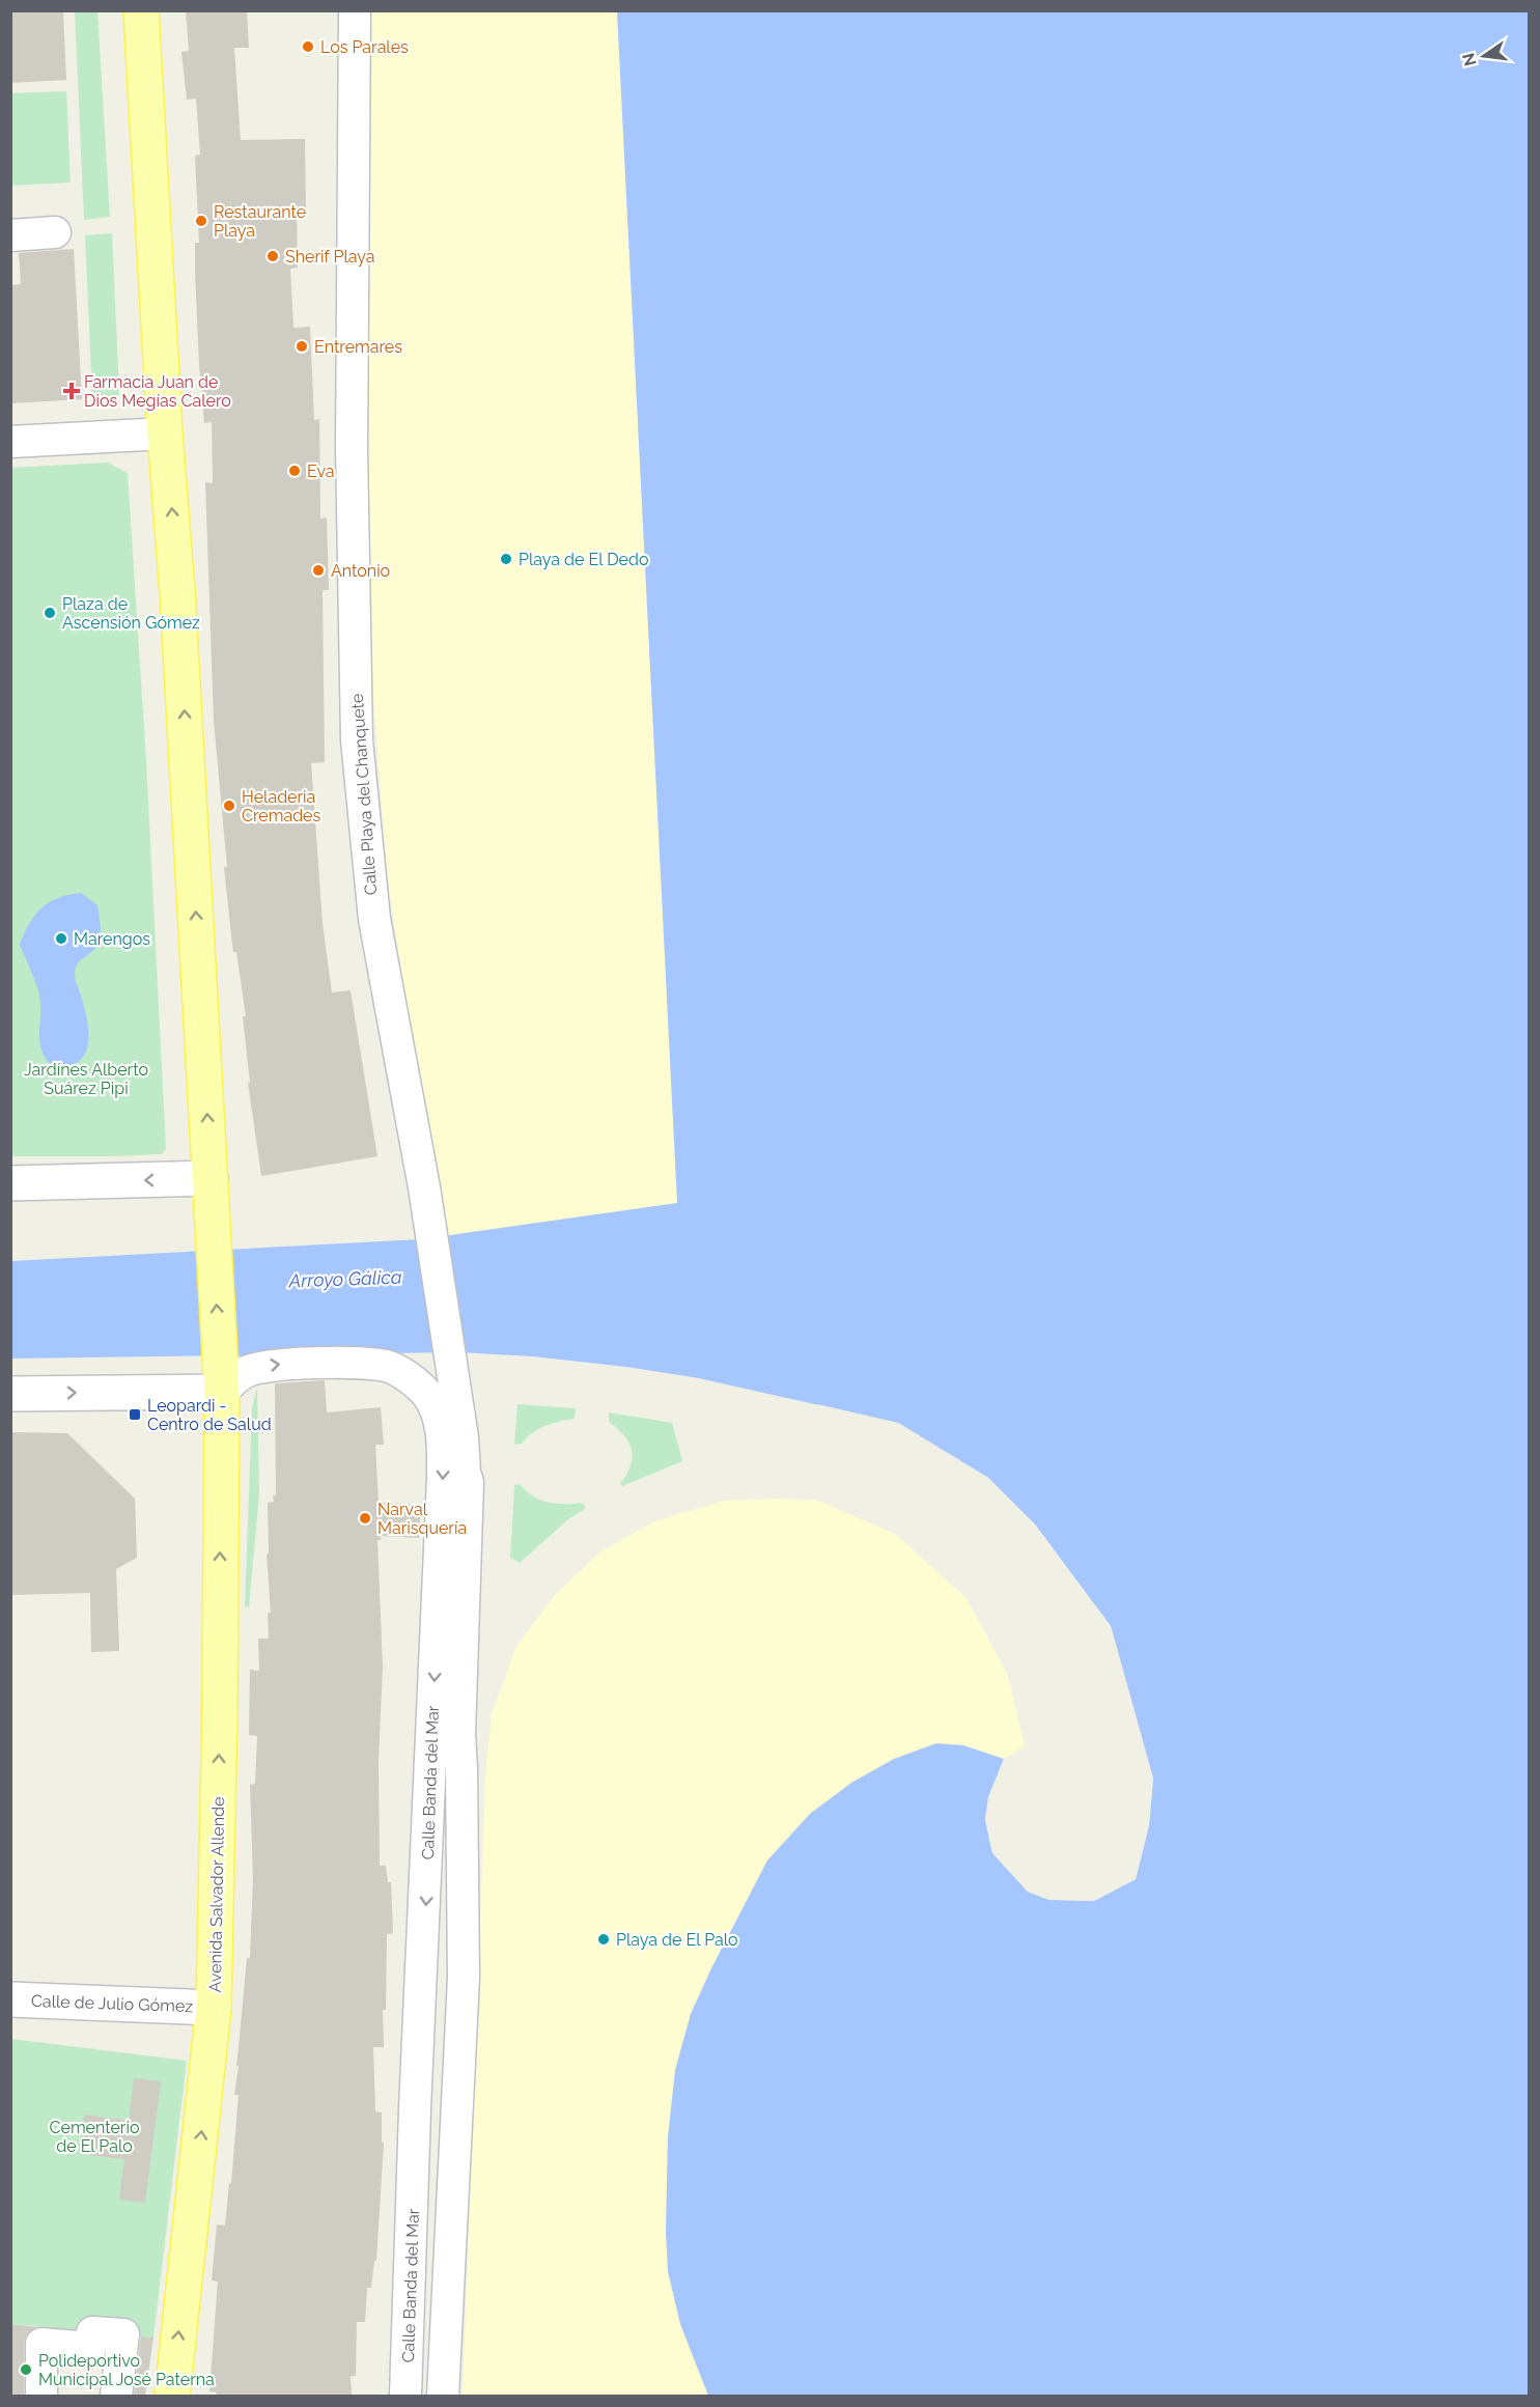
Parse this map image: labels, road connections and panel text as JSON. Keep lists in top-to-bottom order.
{
  "streets": {
    "main road": ["Avenida Salvador Allende"],
    "street": ["Calle Playa del Chanquete", "Calle Banda del Mar", "Calle de Julio Gómez"]
  },
  "crossings": [
    ["Calle Playa del Chanquete", "Calle Banda del Mar"],
    ["Calle Banda del Mar", "Avenida Salvador Allende"],
    ["Avenida Salvador Allende", "Calle de Julio Gómez"]
  ],
  "one_way": ["Avenida Salvador Allende"],
  "water": ["Arroyo Gálica"],
  "parks": ["Jardínes Alberto Suárez Pipi", "Cementerio de El Palo"],
  "places": {
    "other": [
      "Los Parales",
      "Restaurante Playa",
      "Sherif Playa",
      "Entremares",
      "Eva",
      "Playa de El Dedo",
      "Antonio",
      "Plaza de Ascensión Gómez",
      "Heladeria Cremades",
      "Marengos",
      "Narval Marisquería",
      "Playa de El Palo",
      "Polideportivo Municipal José Paterna"
    ],
    "health": ["Farmacia Juan de Dios Megías Calero"],
    "transit": ["Leopardi - Centro de Salud"]
  },
  "north": "left"
}
